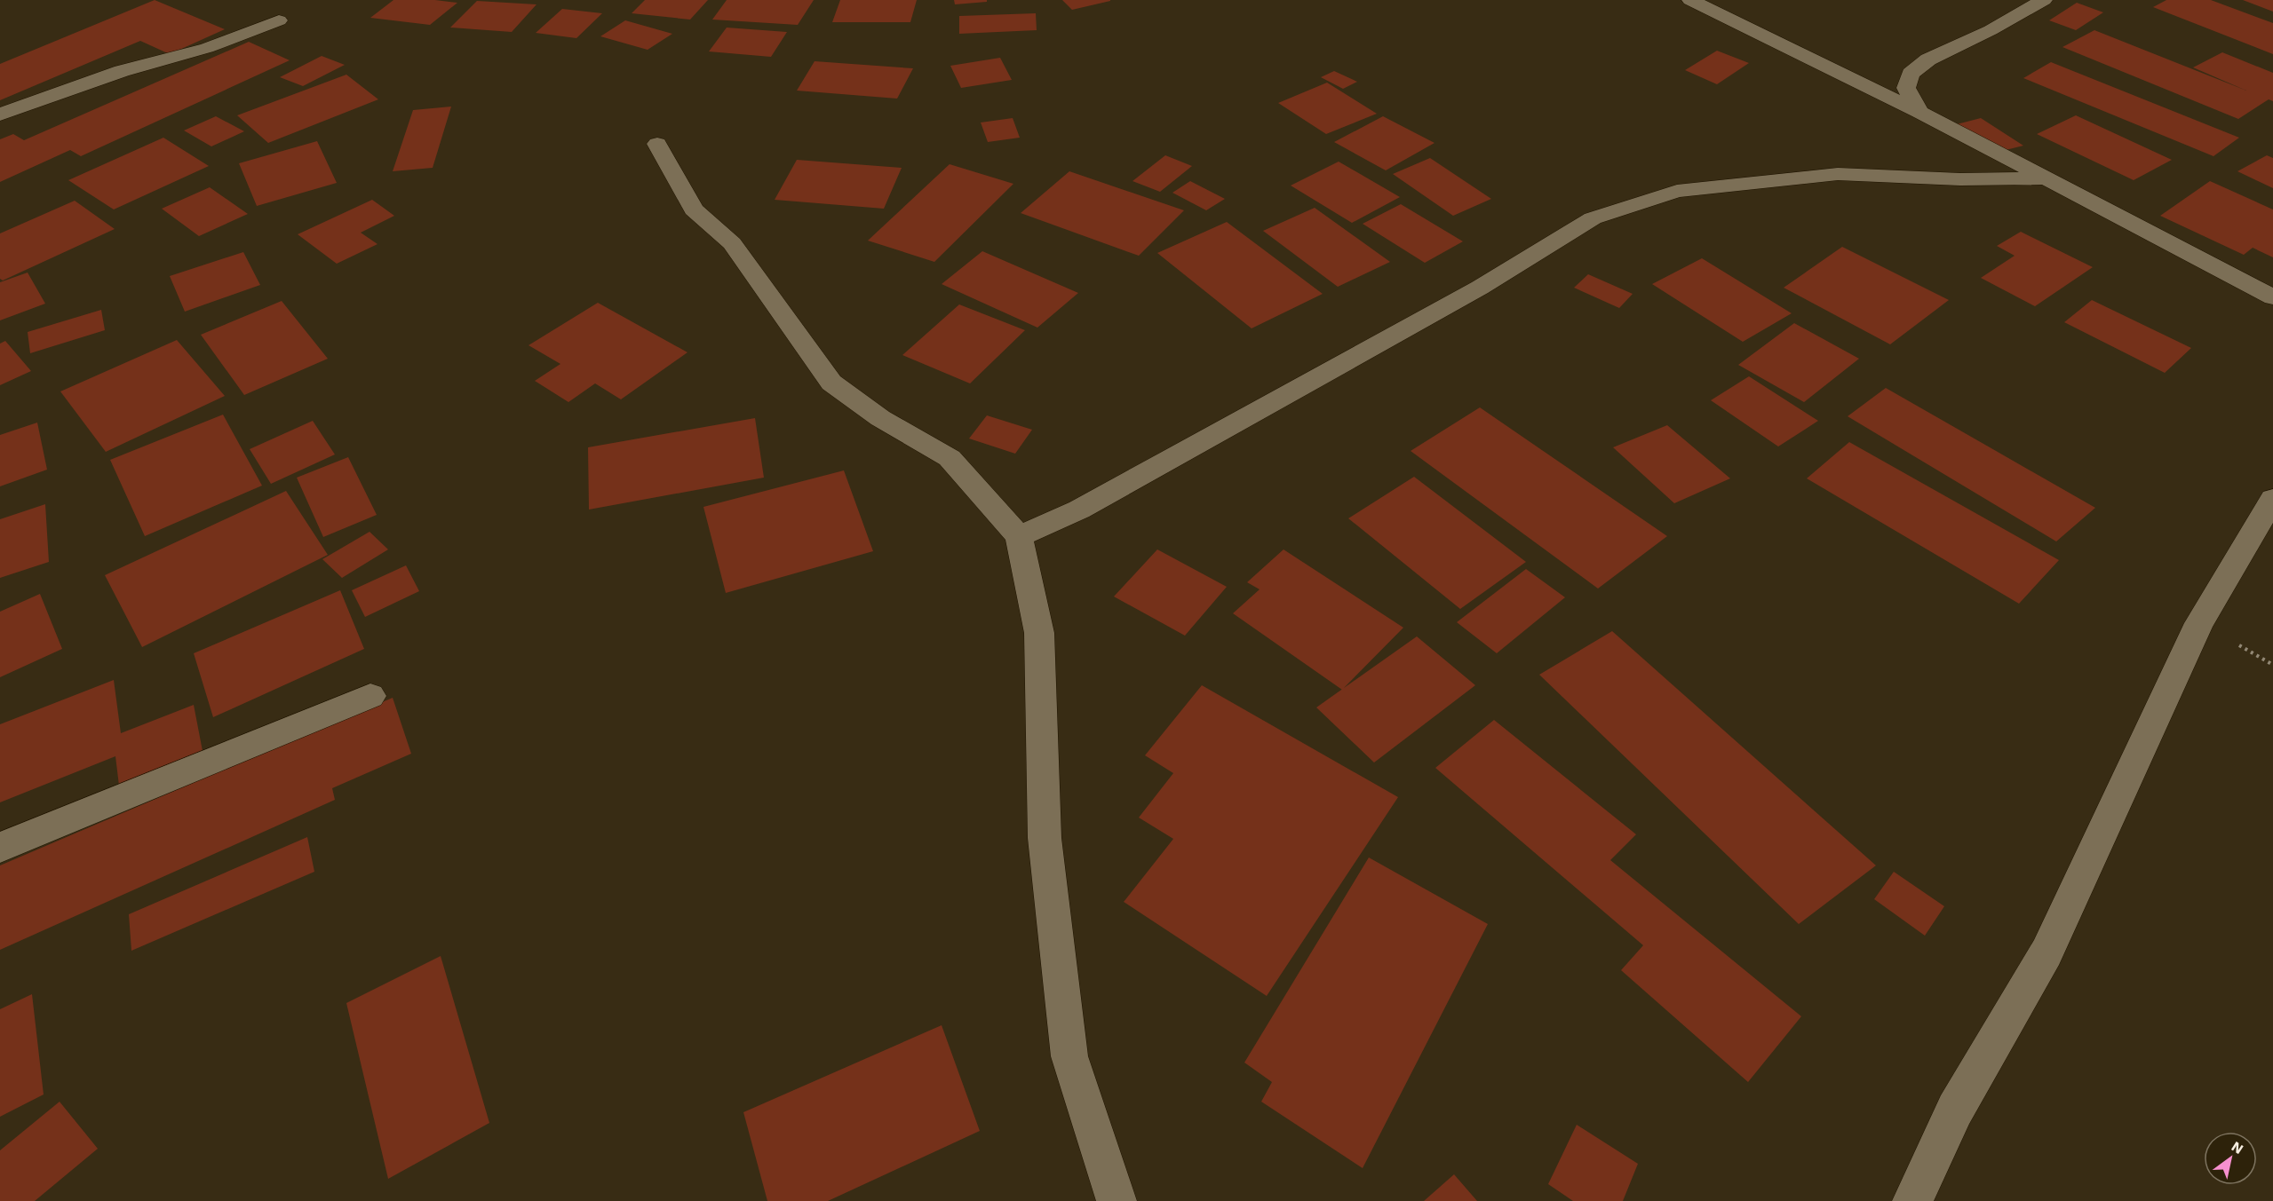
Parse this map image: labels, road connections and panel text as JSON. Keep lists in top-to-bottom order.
{
  "north": "top right"
}
